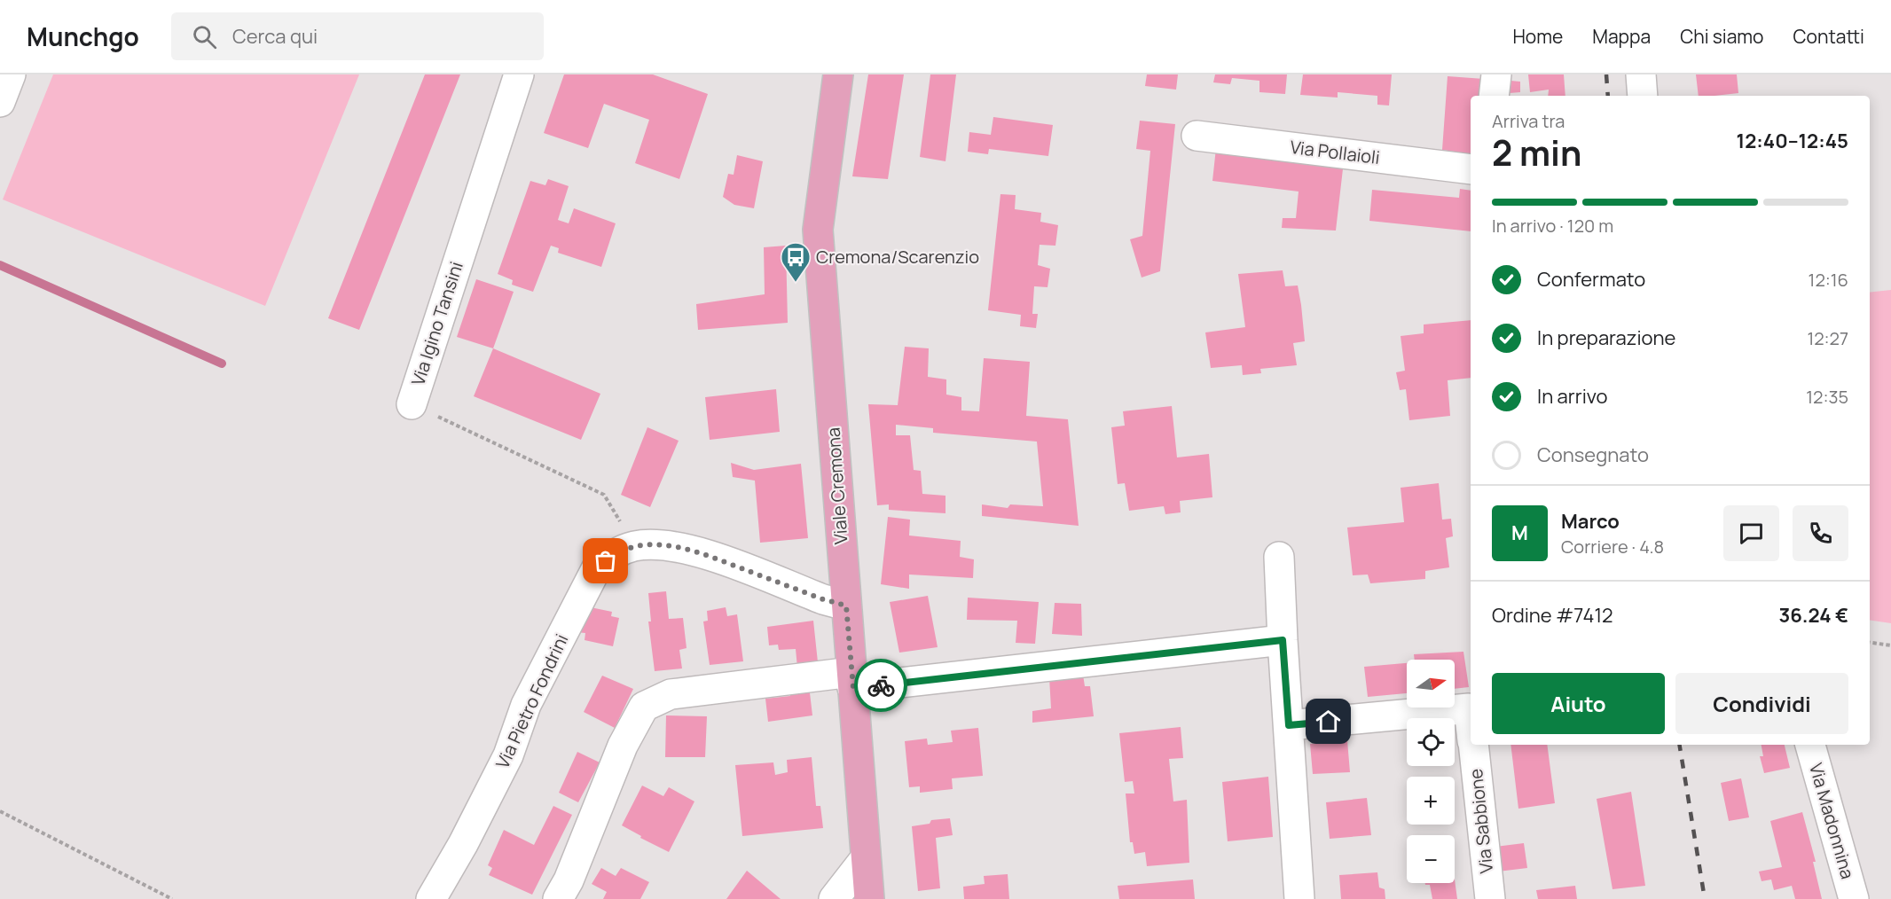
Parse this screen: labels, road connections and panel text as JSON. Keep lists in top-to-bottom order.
{
  "streets": {
    "main road": ["Viale Cremona"],
    "street": [
      "Via Pollaioli",
      "Via Igino Tansini",
      "Via Pietro Fondrini",
      "Via Sabbione",
      "Via Madonnina"
    ]
  },
  "crossings": [
    ["Via Igino Tansini", "Via Pietro Fondrini"],
    ["Viale Cremona", "Via Pietro Fondrini"]
  ],
  "places": {
    "bus stop": ["Cremona/Scarenzio"]
  },
  "north": "right",
  "page": {
    "header": "Munchgo",
    "search": "Cerca qui",
    "nav": [
      "Home",
      "Mappa",
      "Chi siamo",
      "Contatti"
    ],
    "heading": ["2 min", "Arriva tra", "12:40–12:45"],
    "panel": [
      "Marco",
      "Corriere · 4.8",
      "Ordine #7412",
      "36.24 €"
    ],
    "bar": "In arrivo · 120 m",
    "list": [
      ["Confermato", "12:16"],
      ["In preparazione", "12:27"],
      ["In arrivo", "12:35"],
      "Consegnato"
    ],
    "round": "M",
    "map_buttons": ["+", "−"],
    "buttons": ["Aiuto", "Condividi"]
  }
}
